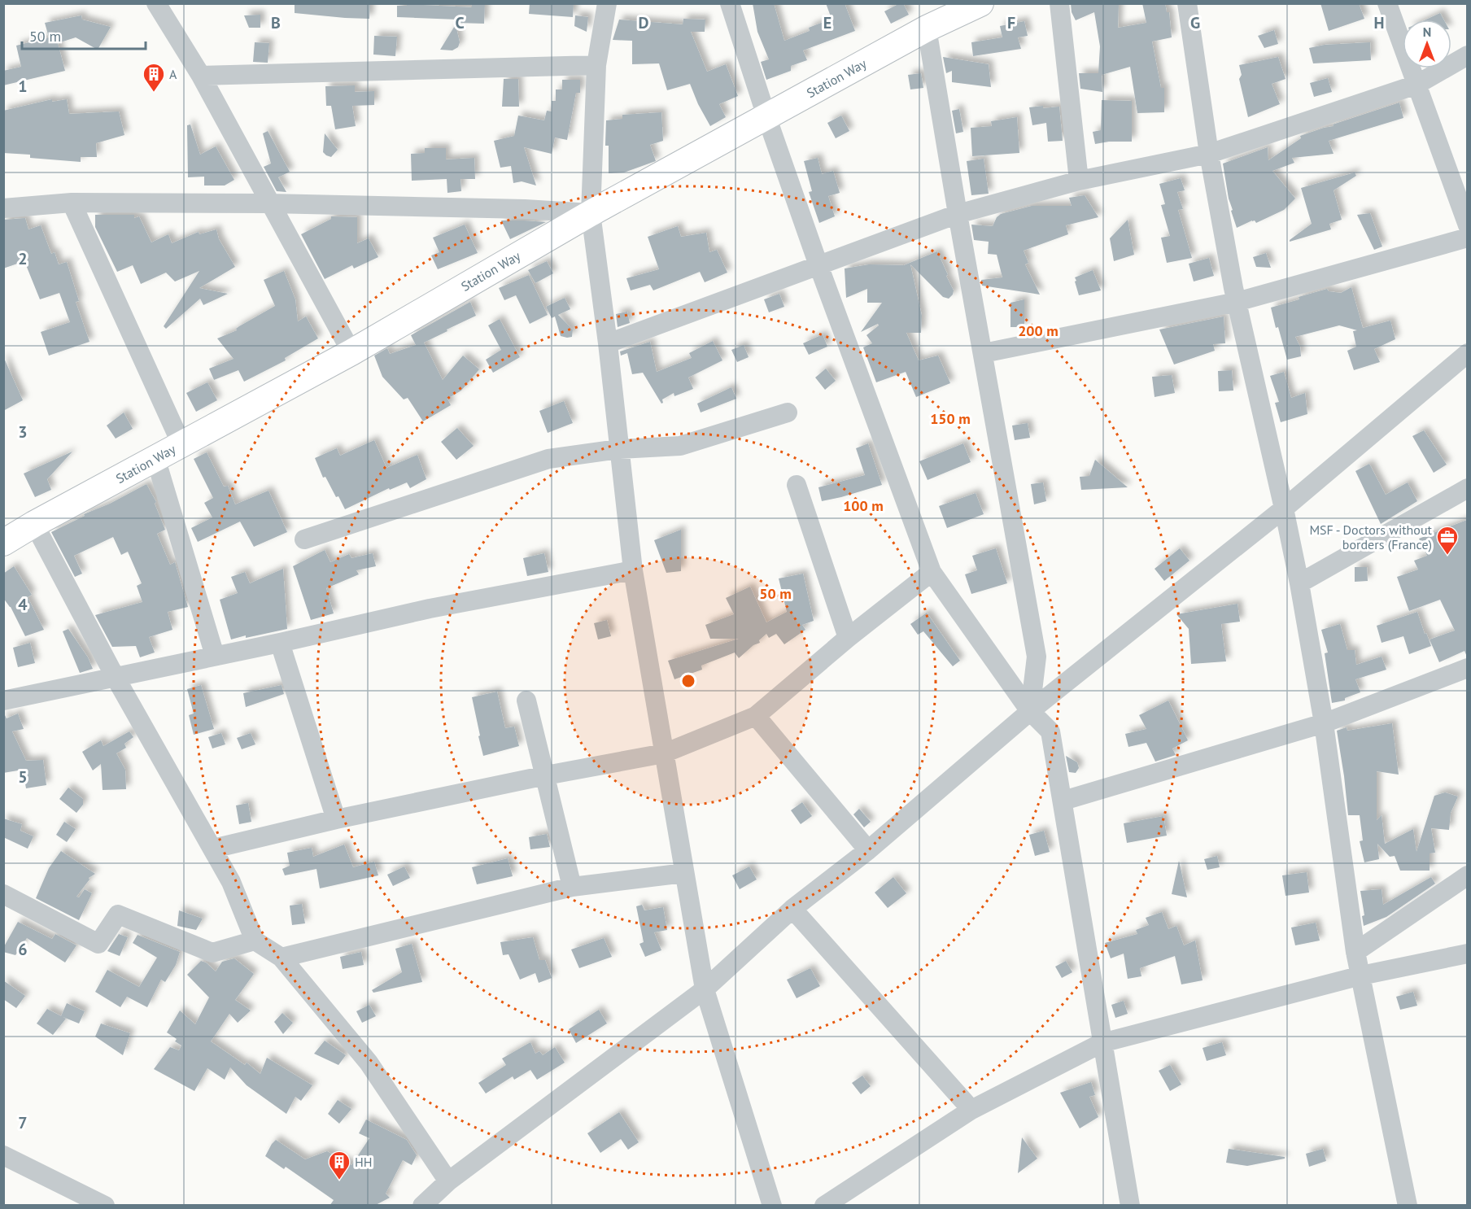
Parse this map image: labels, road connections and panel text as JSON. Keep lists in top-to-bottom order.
{
  "streets": {
    "main road": ["Station Way"]
  },
  "places": {
    "building": ["A", "HH"],
    "office": ["MSF - Doctors without borders (France)"]
  },
  "scale_bar": "50 m",
  "north": "top",
  "grid": {
    "columns": [
      "B",
      "C",
      "D",
      "E",
      "F",
      "G",
      "H"
    ],
    "rows": [
      "1",
      "2",
      "3",
      "4",
      "5",
      "6",
      "7"
    ]
  },
  "rings": [
    "200 m",
    "150 m",
    "100 m",
    "50 m"
  ]
}
